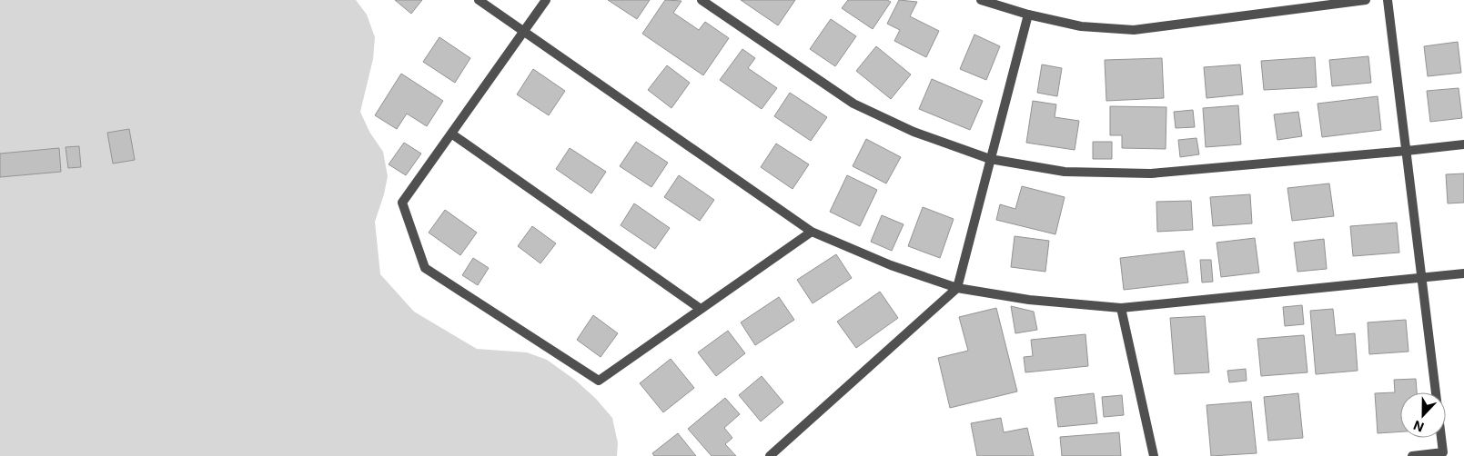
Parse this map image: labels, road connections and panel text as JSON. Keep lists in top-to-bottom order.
{
  "north": "bottom"
}
